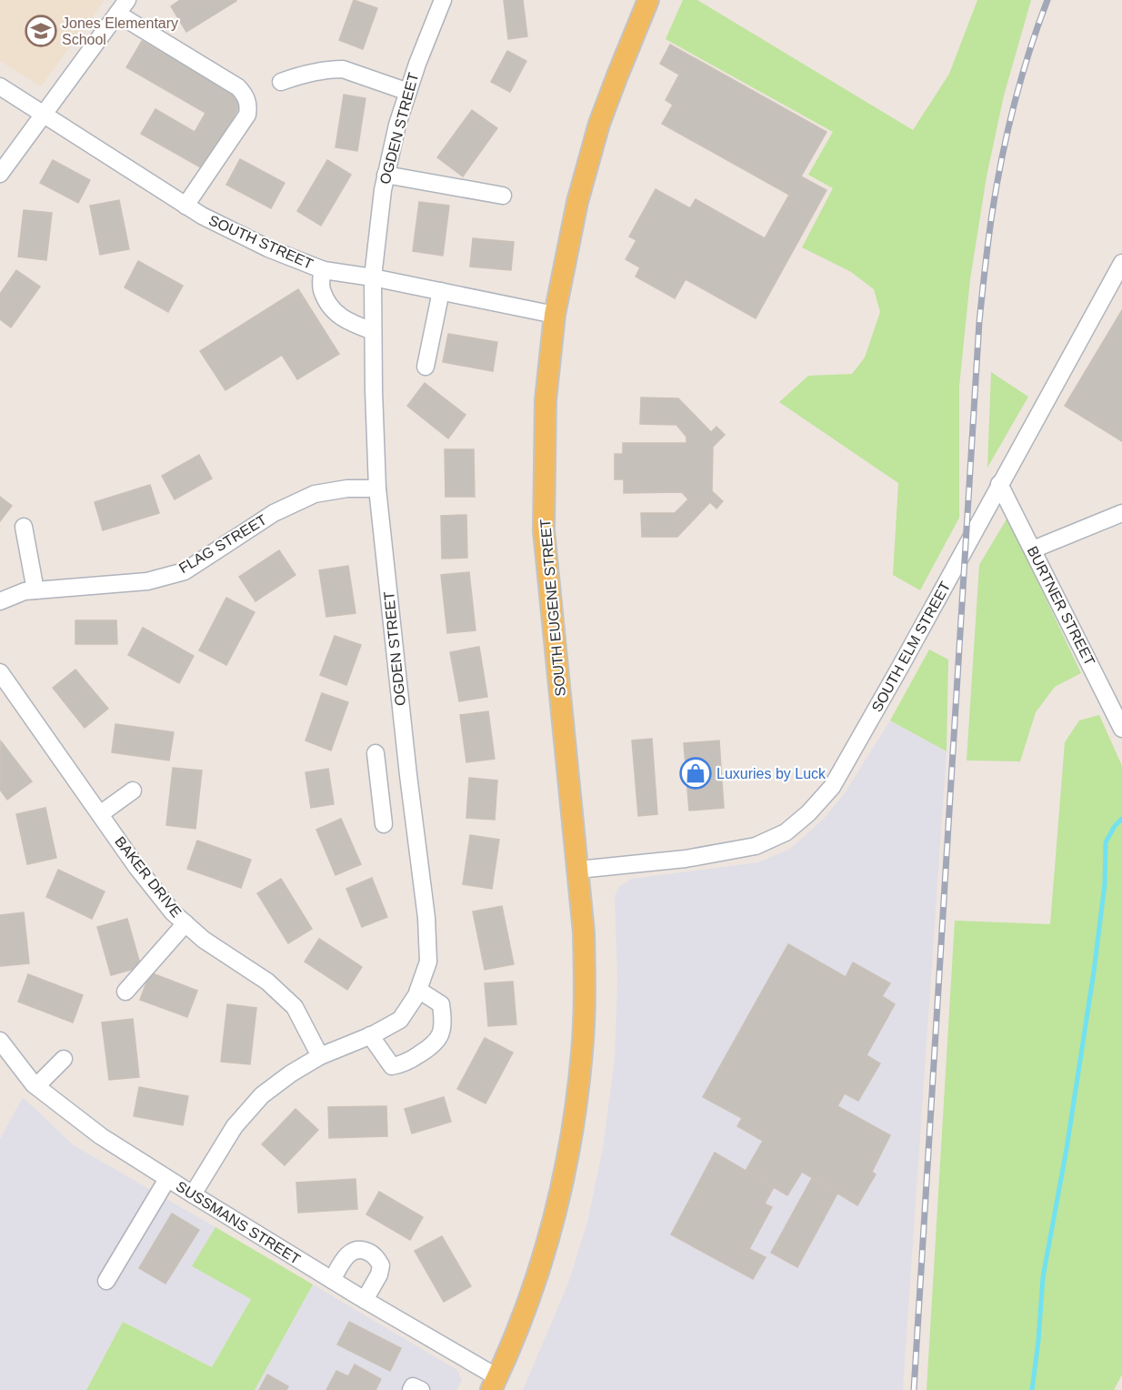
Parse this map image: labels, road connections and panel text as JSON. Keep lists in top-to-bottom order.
{
  "streets": {
    "main road": ["SOUTH EUGENE STREET"],
    "street": [
      "OGDEN STREET",
      "SOUTH STREET",
      "FLAG STREET",
      "BURTNER STREET",
      "SOUTH ELM STREET",
      "BAKER DRIVE",
      "SUSSMANS STREET"
    ]
  },
  "crossings": [
    ["OGDEN STREET", "SOUTH STREET"],
    ["OGDEN STREET", "FLAG STREET"],
    ["OGDEN STREET", "BAKER DRIVE"],
    ["OGDEN STREET", "SUSSMANS STREET"],
    ["SOUTH STREET", "SOUTH EUGENE STREET"],
    ["BURTNER STREET", "SOUTH ELM STREET"],
    ["SOUTH EUGENE STREET", "SOUTH ELM STREET"],
    ["SOUTH EUGENE STREET", "SUSSMANS STREET"]
  ],
  "places": {
    "school or university": ["Jones Elementary School"],
    "shop": ["Luxuries by Luck"]
  }
}
